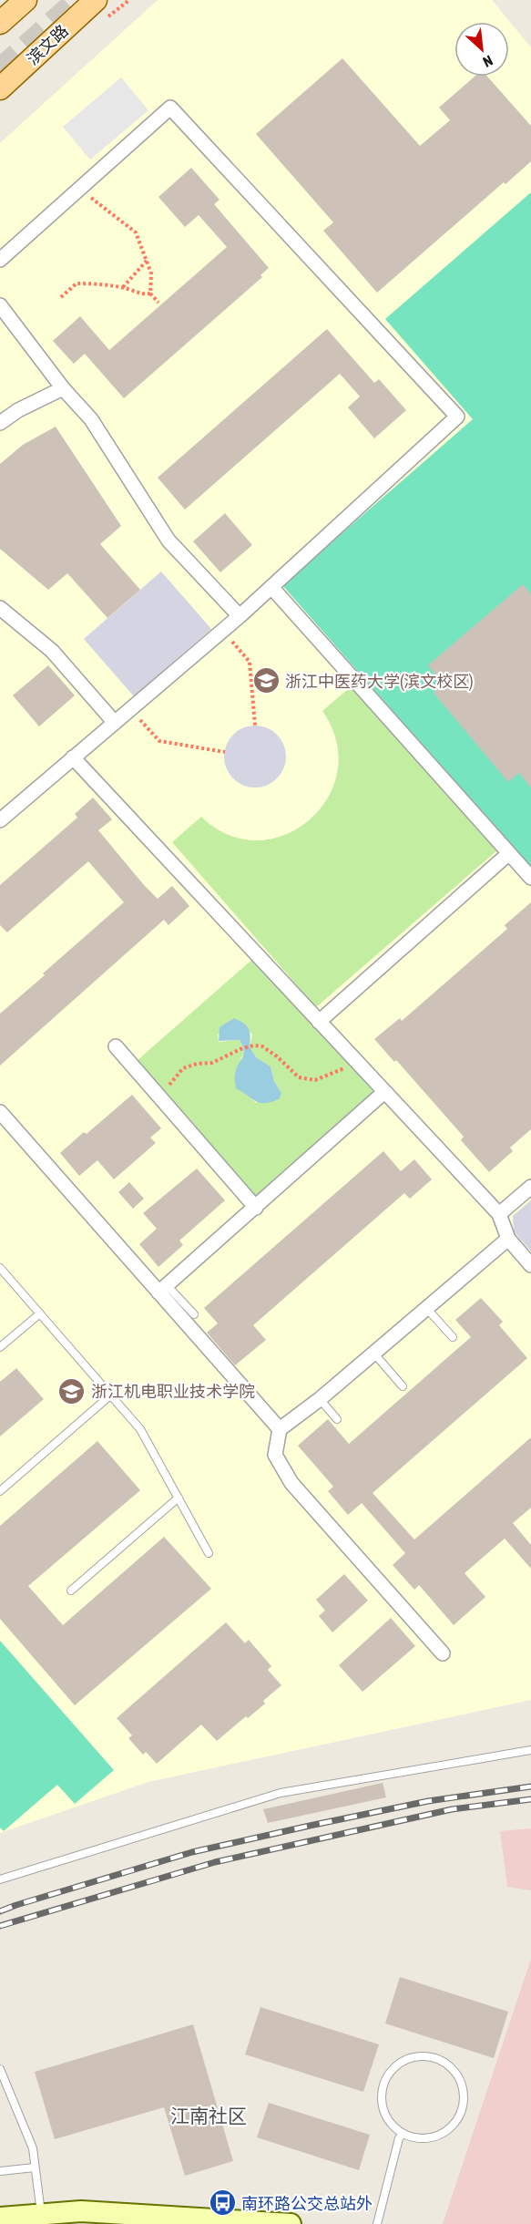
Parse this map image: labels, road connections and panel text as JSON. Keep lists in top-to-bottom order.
{
  "streets": {
    "main road": ["滨文路"]
  },
  "districts": ["江南社区"],
  "places": {
    "school or university": ["浙江中医药大学(滨文校区)", "浙江机电职业技术学院"],
    "bus stop": ["南环路公交总站外"]
  },
  "north": "bottom right"
}
